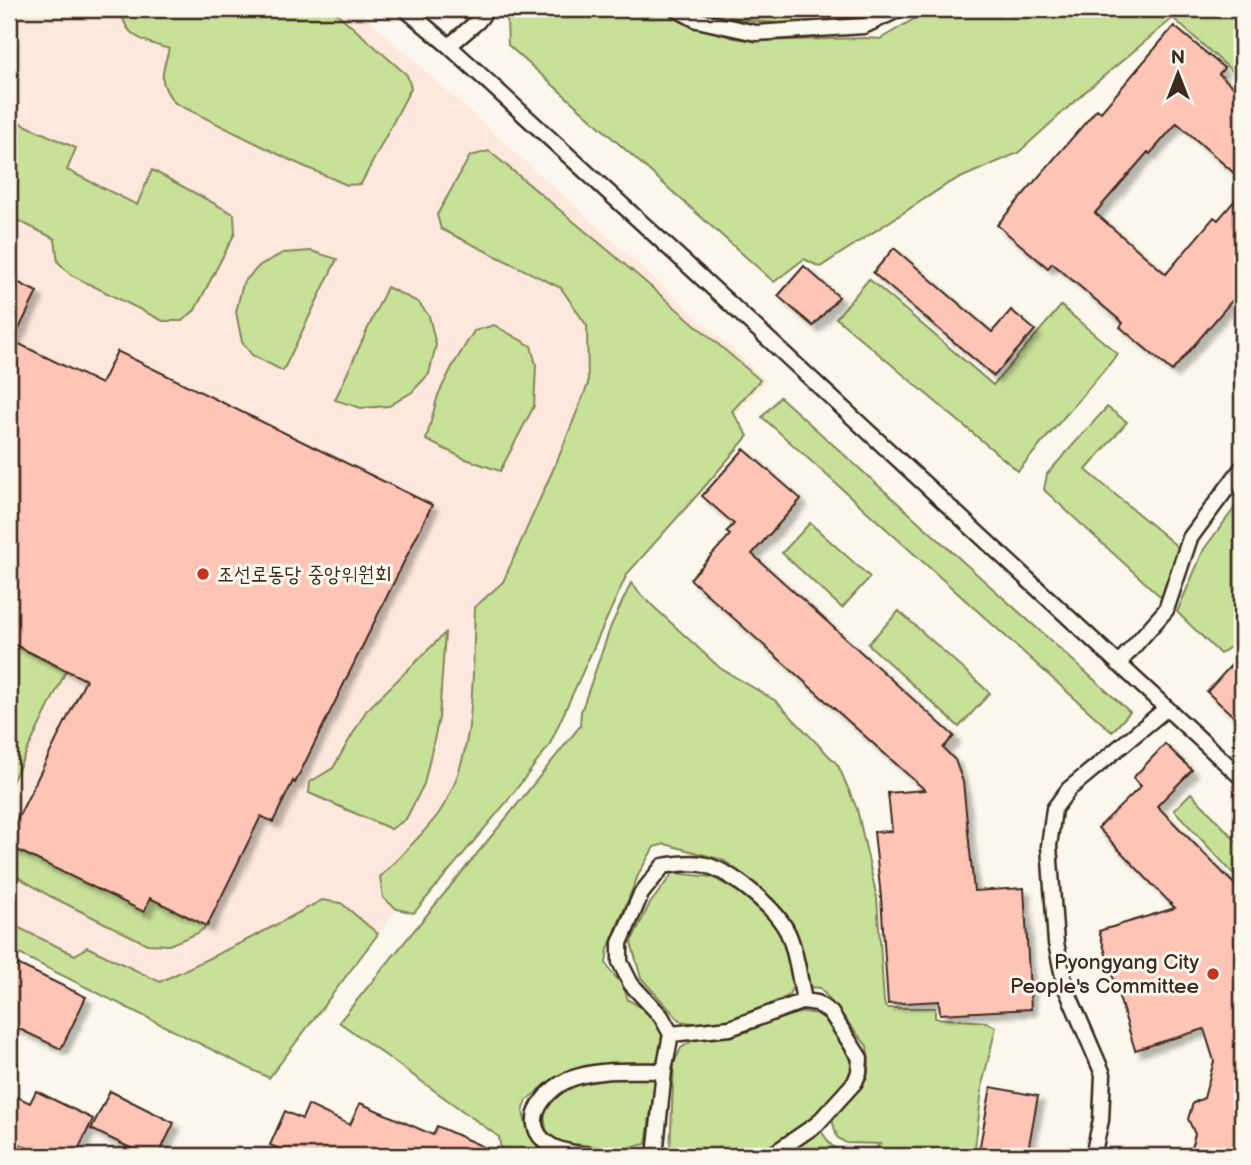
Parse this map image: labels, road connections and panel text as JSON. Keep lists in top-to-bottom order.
{
  "places": ["조선로동당 중앙위원회", "Pyongyang City People's Committee"],
  "north": "top"
}
